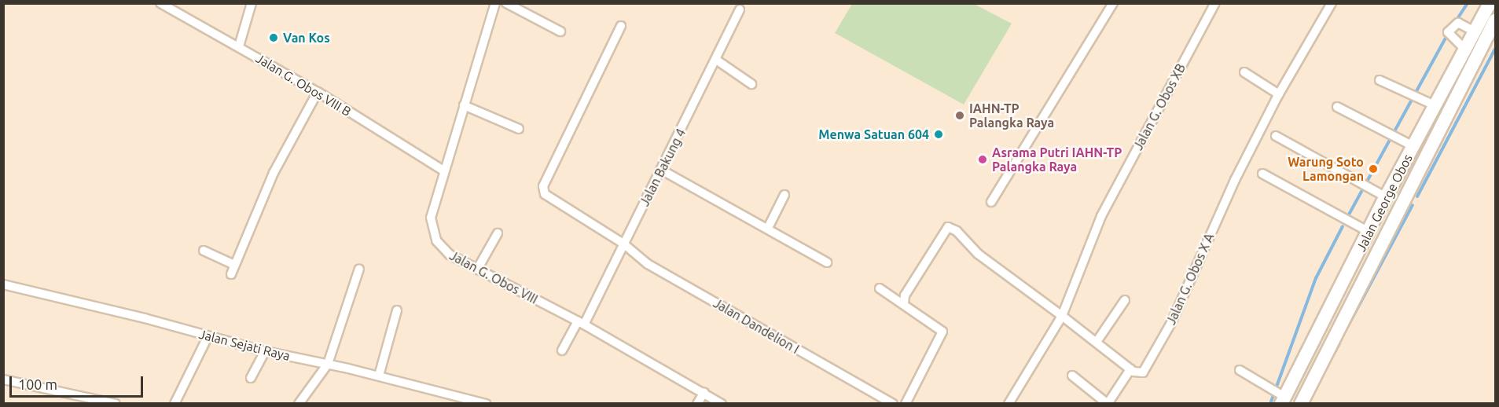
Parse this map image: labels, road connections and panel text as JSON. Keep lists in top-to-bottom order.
{
  "streets": {
    "main road": ["Jalan George Obos"],
    "street": [
      "Jalan G. Obos VIII B",
      "Jalan G. Obos XB",
      "Jalan Bakung 4",
      "Jalan G. Obos VIII",
      "Jalan G. Obos X A",
      "Jalan Dandelion I",
      "Jalan Sejati Raya"
    ]
  },
  "crossings": [
    ["Jalan G. Obos VIII B", "Jalan G. Obos VIII"],
    ["Jalan Bakung 4", "Jalan G. Obos VIII"],
    ["Jalan Bakung 4", "Jalan Dandelion I"]
  ],
  "places": [
    "Van Kos",
    "IAHN-TP Palangka Raya",
    "Menwa Satuan 604",
    "Asrama Putri IAHN-TP Palangka Raya",
    "Warung Soto Lamongan"
  ],
  "scale_bar": "100 m"
}
